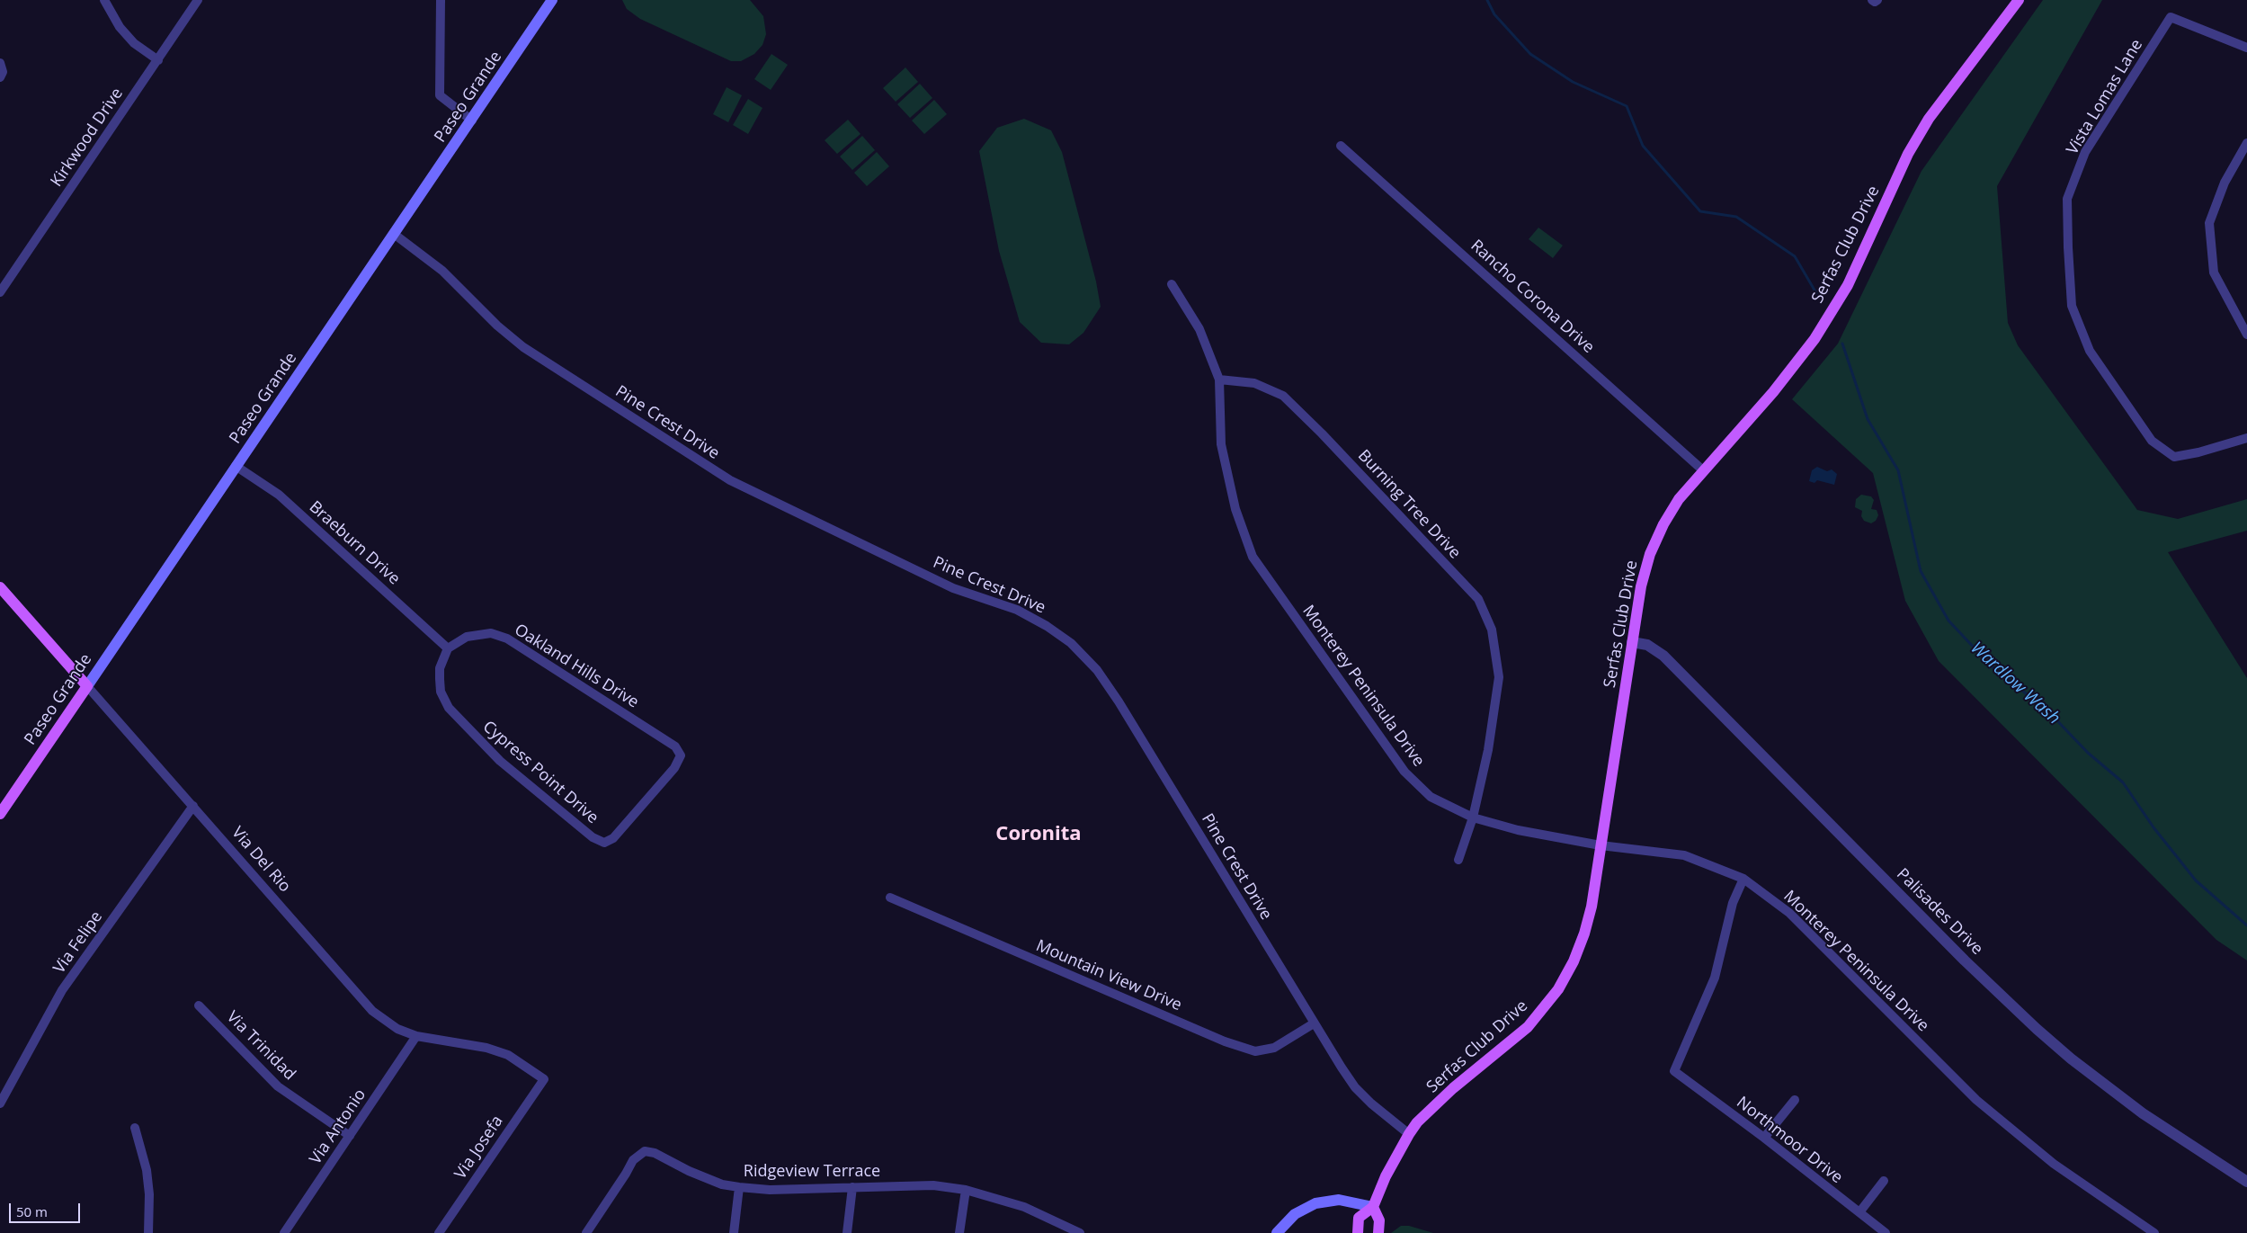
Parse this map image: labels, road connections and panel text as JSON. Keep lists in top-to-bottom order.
{
  "streets": {
    "main road": ["Paseo Grande", "Serfas Club Drive", "Via Del Rio"],
    "street": [
      "Vista Lomas Lane",
      "Kirkwood Drive",
      "Rancho Corona Drive",
      "Pine Crest Drive",
      "Burning Tree Drive",
      "Braeburn Drive",
      "Oakland Hills Drive",
      "Monterey Peninsula Drive",
      "Cypress Point Drive",
      "Palisades Drive",
      "Via Felipe",
      "Mountain View Drive",
      "Via Trinidad",
      "Via Antonio",
      "Northmoor Drive",
      "Via Josefa",
      "Ridgeview Terrace"
    ]
  },
  "crossings": [
    ["Paseo Grande", "Pine Crest Drive"],
    ["Paseo Grande", "Braeburn Drive"],
    ["Paseo Grande", "Via Del Rio"],
    ["Serfas Club Drive", "Rancho Corona Drive"],
    ["Serfas Club Drive", "Pine Crest Drive"],
    ["Serfas Club Drive", "Monterey Peninsula Drive"],
    ["Serfas Club Drive", "Palisades Drive"],
    ["Pine Crest Drive", "Mountain View Drive"],
    ["Burning Tree Drive", "Monterey Peninsula Drive"],
    ["Braeburn Drive", "Oakland Hills Drive"],
    ["Braeburn Drive", "Cypress Point Drive"],
    ["Oakland Hills Drive", "Cypress Point Drive"],
    ["Monterey Peninsula Drive", "Northmoor Drive"],
    ["Via Del Rio", "Via Felipe"],
    ["Via Del Rio", "Via Antonio"],
    ["Via Del Rio", "Via Josefa"],
    ["Via Trinidad", "Via Antonio"]
  ],
  "districts": ["Coronita"],
  "water": ["Wardlow Wash"],
  "scale_bar": "50 m"
}
